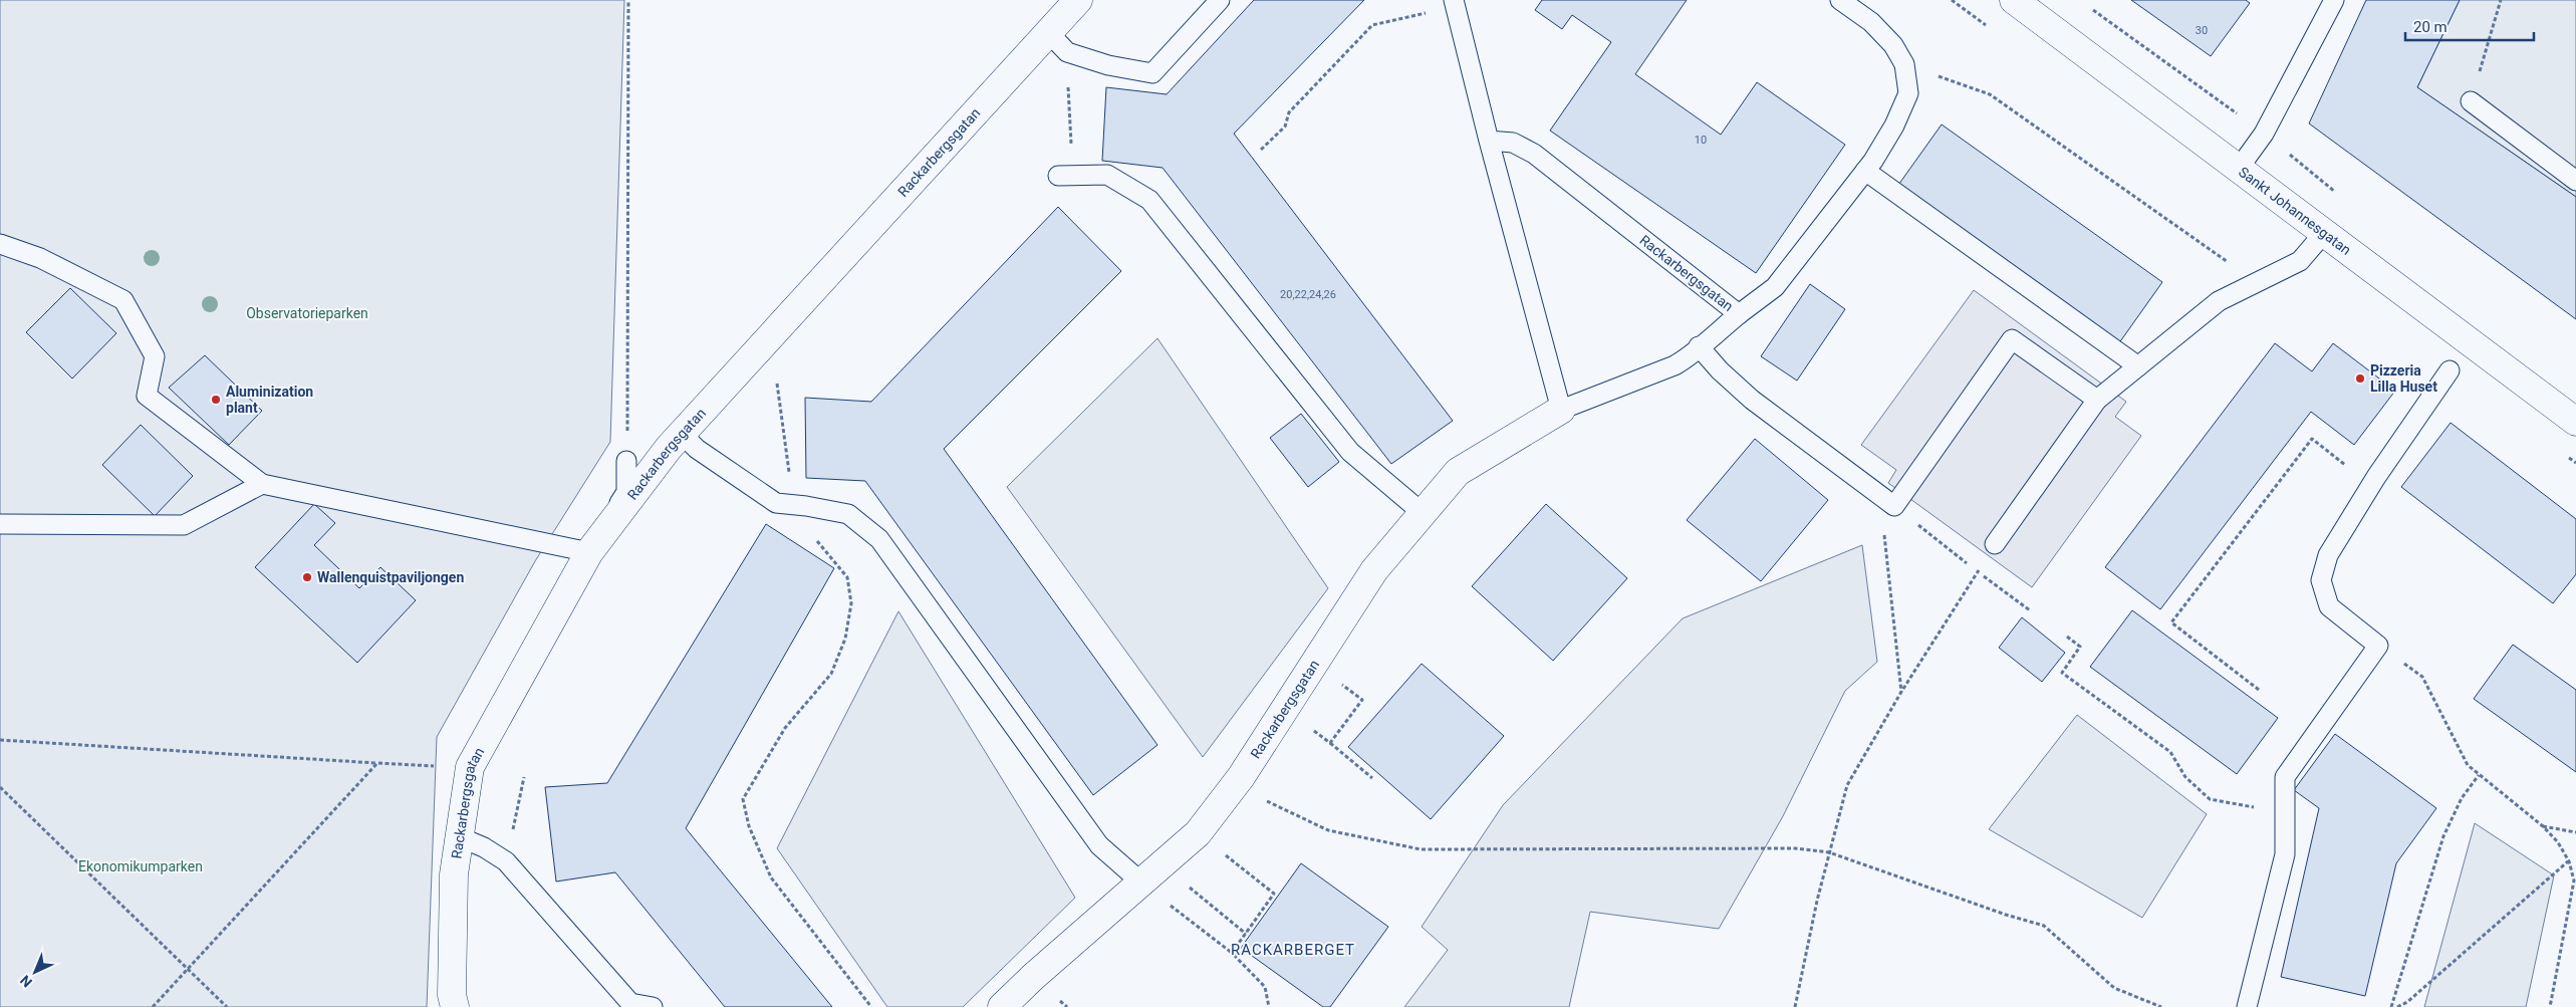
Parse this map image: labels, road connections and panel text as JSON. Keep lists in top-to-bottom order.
{
  "streets": {
    "street": ["Rackarbergsgatan", "Sankt Johannesgatan"]
  },
  "districts": ["RACKARBERGET"],
  "parks": ["Observatorieparken", "Ekonomikumparken"],
  "places": ["Pizzeria Lilla Huset", "Aluminization plant", "Wallenquistpaviljongen"],
  "house_numbers": ["30", "10", "20,22,24,26"],
  "scale_bar": "20 m",
  "north": "bottom left"
}
